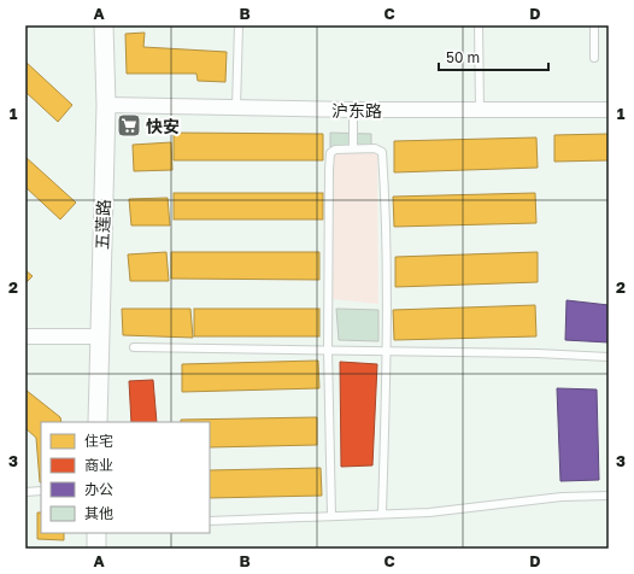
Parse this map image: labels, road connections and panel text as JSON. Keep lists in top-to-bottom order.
{
  "streets": {
    "street": ["沪东路", "五莲路"]
  },
  "crossings": [
    ["沪东路", "五莲路"]
  ],
  "places": {
    "supermarket": ["快安"]
  },
  "legend": [
    "住宅",
    "商业",
    "办公",
    "其他"
  ],
  "scale_bar": "50 m",
  "grid": {
    "columns": [
      "A",
      "B",
      "C",
      "D"
    ],
    "rows": ["1", "2", "3"]
  }
}
